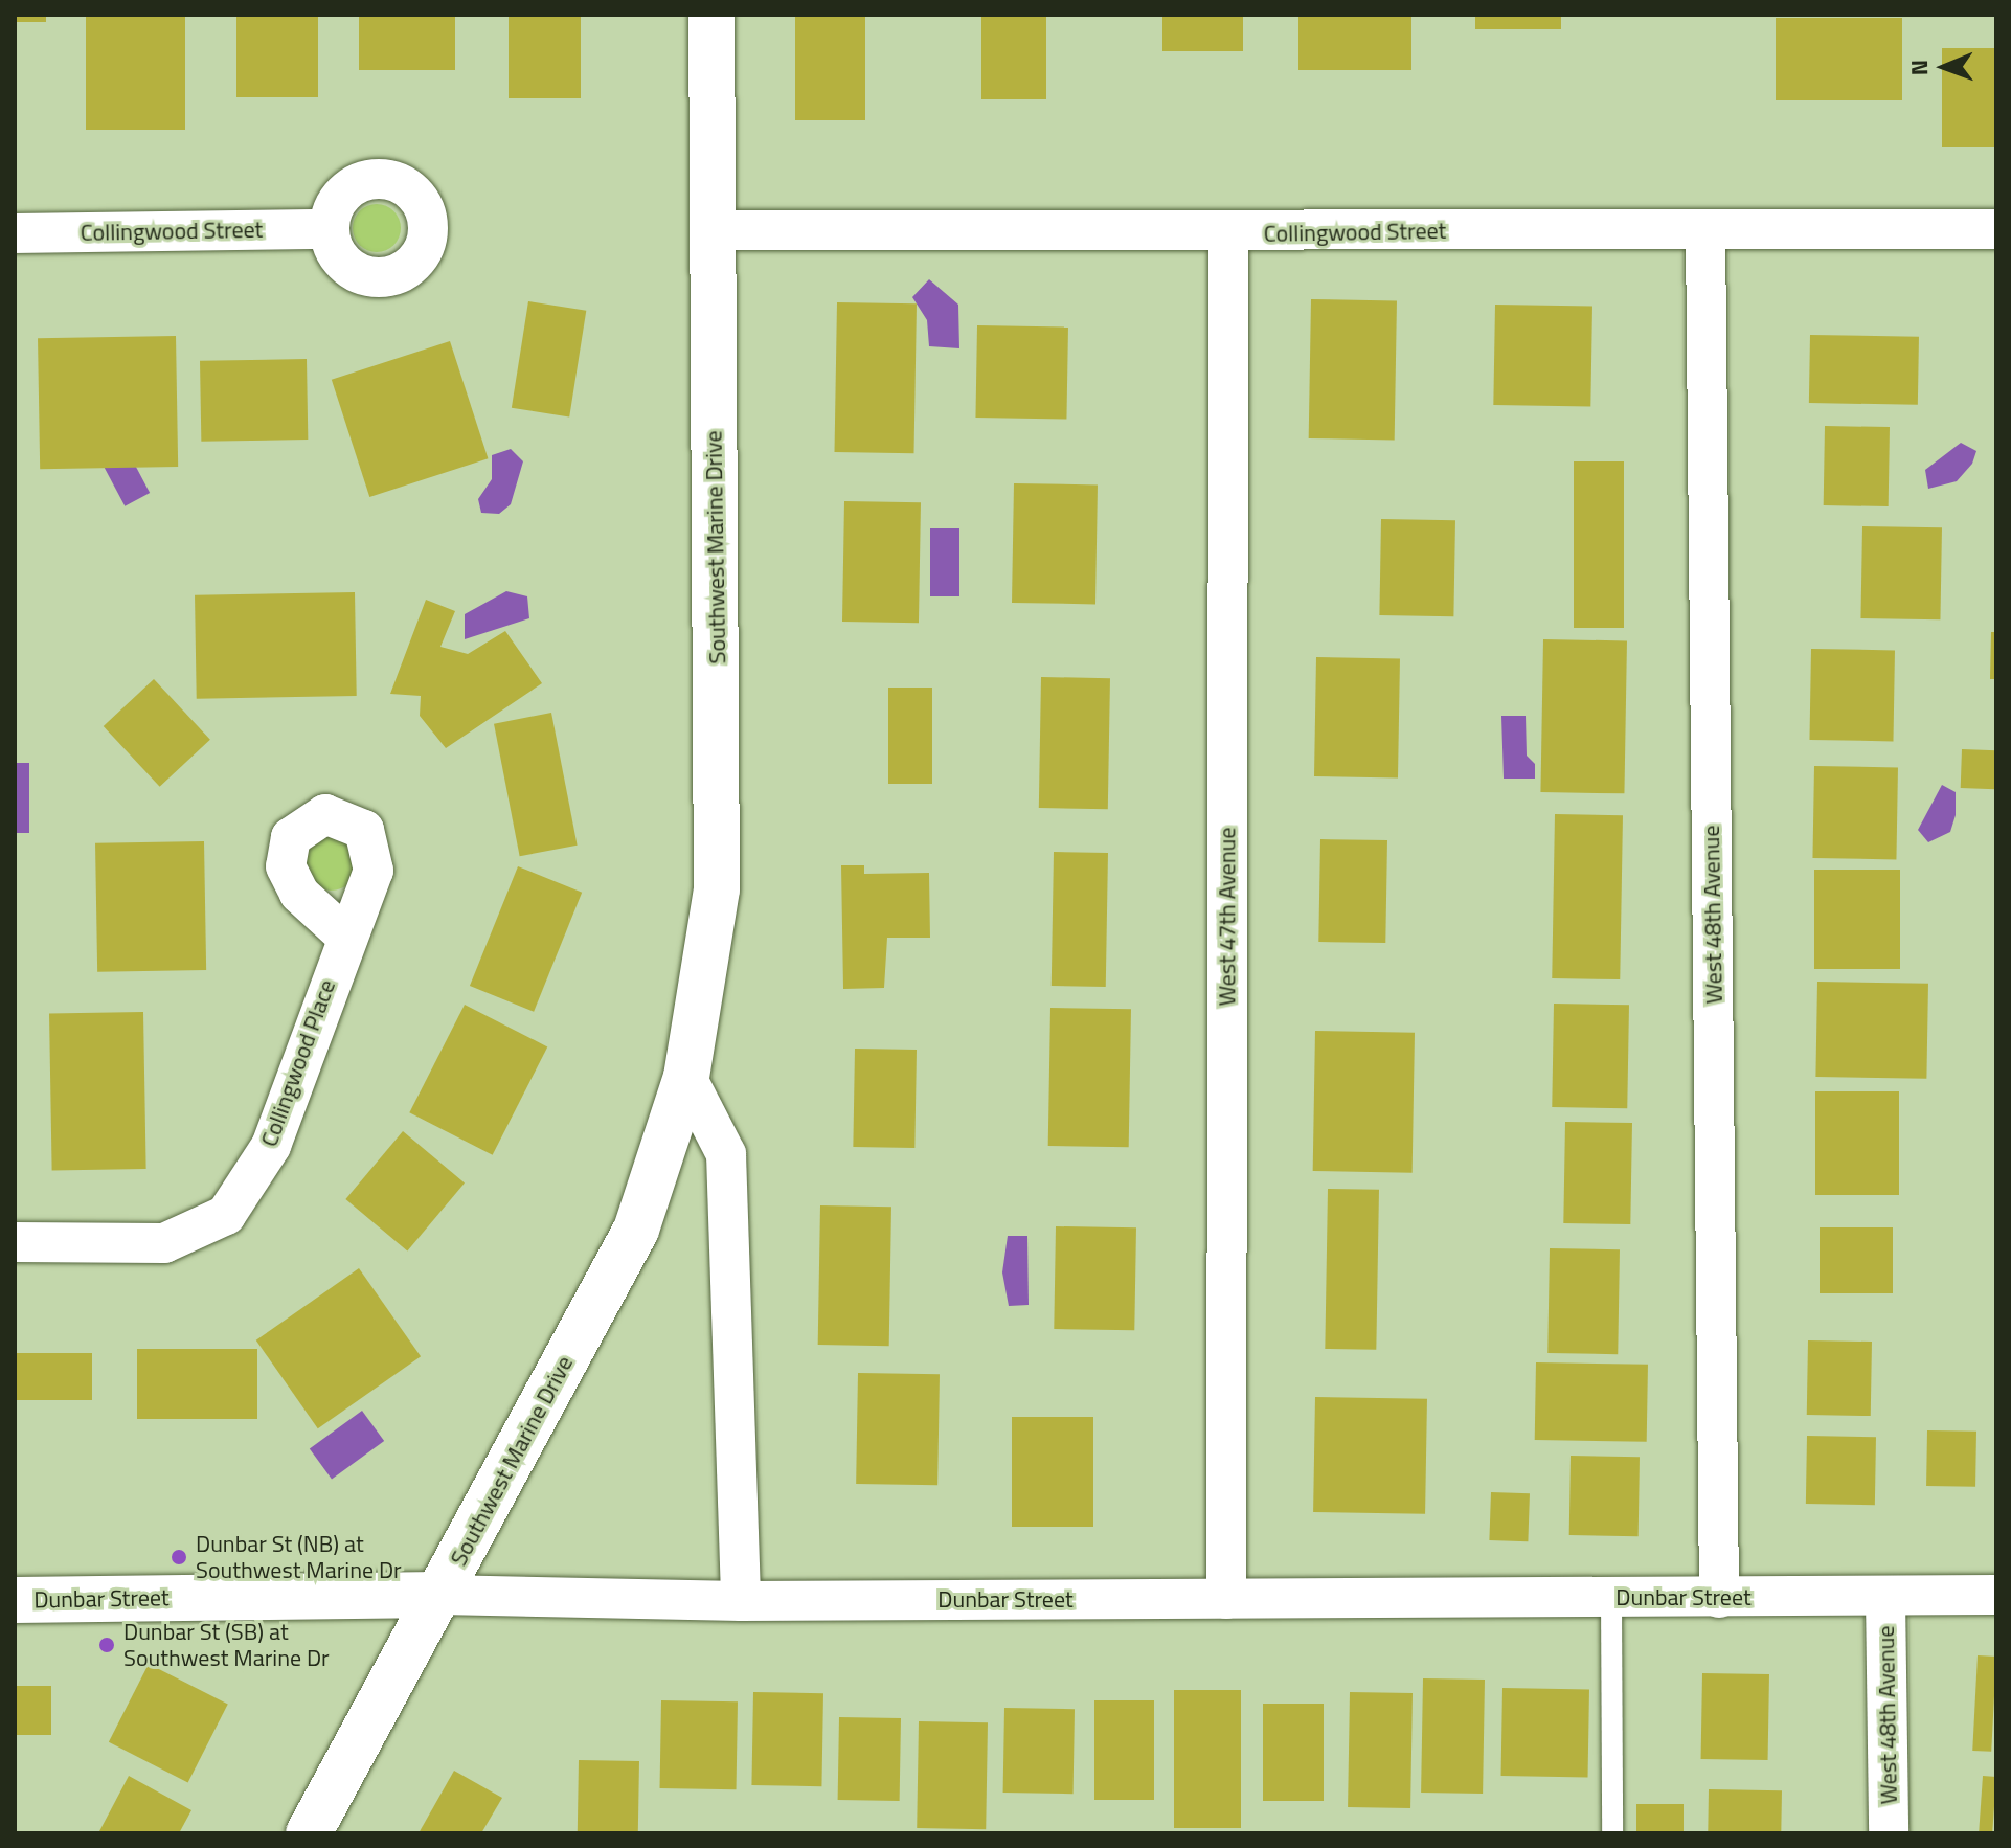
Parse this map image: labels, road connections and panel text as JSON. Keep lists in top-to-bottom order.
{
  "streets": {
    "main road": ["Southwest Marine Drive", "Dunbar Street"],
    "street": [
      "Collingwood Street",
      "West 48th Avenue",
      "West 47th Avenue",
      "Collingwood Place"
    ]
  },
  "crossings": [
    ["Collingwood Street", "Southwest Marine Drive"],
    ["Collingwood Street", "West 48th Avenue"],
    ["Collingwood Street", "West 47th Avenue"],
    ["Southwest Marine Drive", "Dunbar Street"],
    ["West 48th Avenue", "Dunbar Street"],
    ["West 47th Avenue", "Dunbar Street"]
  ],
  "places": ["Dunbar St (NB) at Southwest Marine Dr", "Dunbar St (SB) at Southwest Marine Dr"],
  "north": "left"
}
